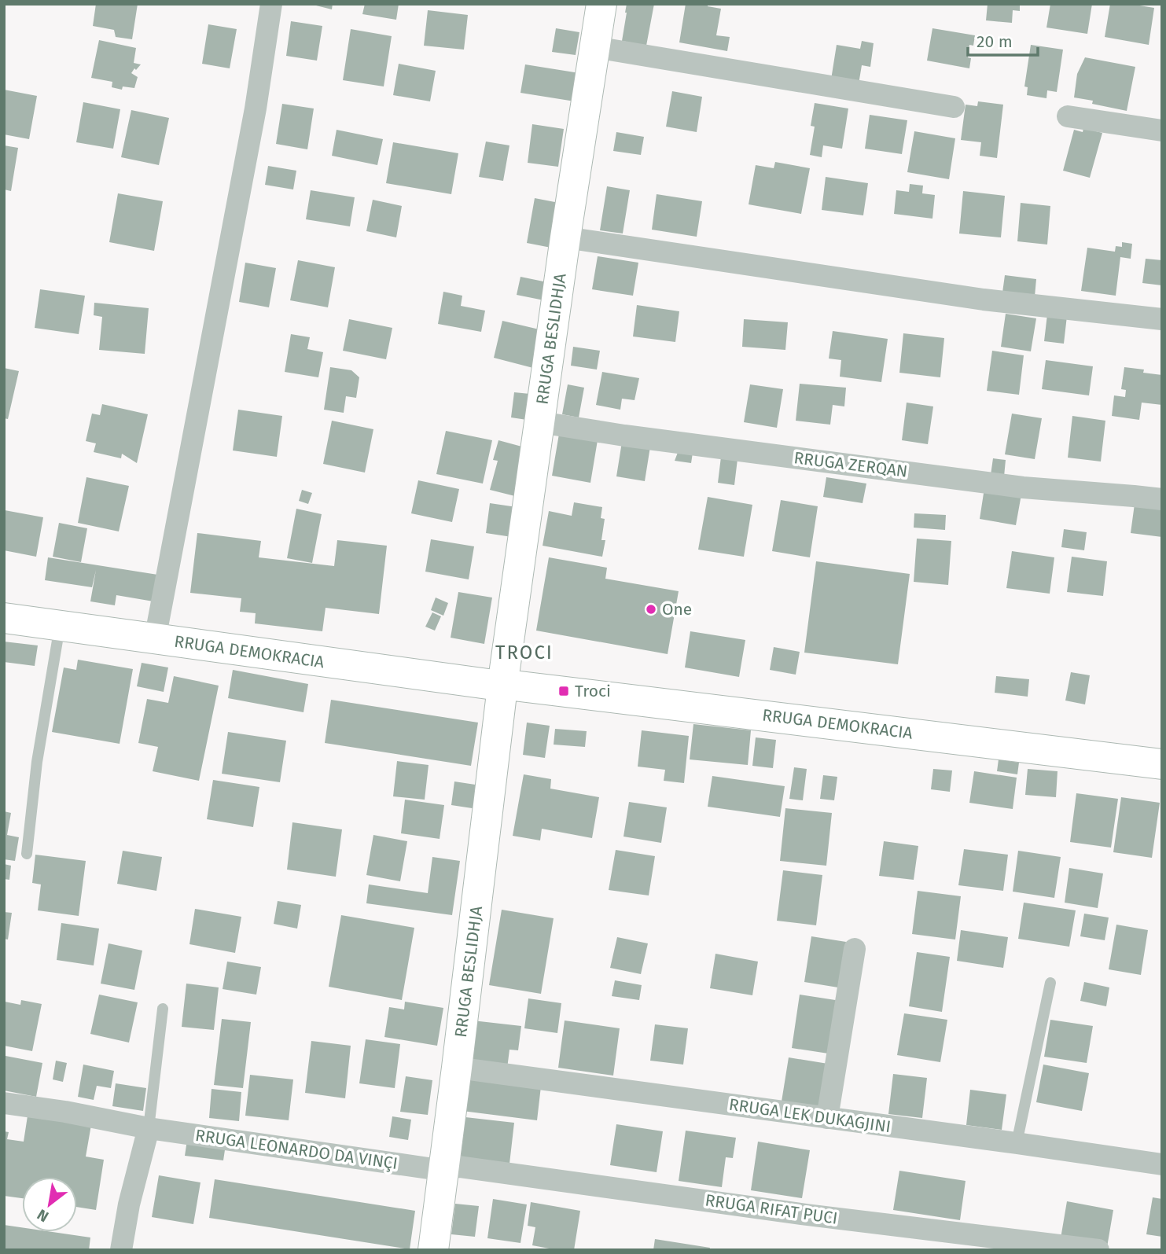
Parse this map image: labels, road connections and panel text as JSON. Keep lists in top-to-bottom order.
{
  "streets": {
    "main road": ["RRUGA BESLIDHJA", "RRUGA DEMOKRACIA"],
    "street": [
      "RRUGA ZERQAN",
      "RRUGA LEK DUKAGJINI",
      "RRUGA LEONARDO DA VINÇI",
      "RRUGA RIFAT PUCI"
    ]
  },
  "crossings": [
    ["RRUGA BESLIDHJA", "RRUGA ZERQAN"],
    ["RRUGA BESLIDHJA", "RRUGA DEMOKRACIA"],
    ["RRUGA BESLIDHJA", "RRUGA LEK DUKAGJINI"],
    ["RRUGA BESLIDHJA", "RRUGA LEONARDO DA VINÇI"],
    ["RRUGA BESLIDHJA", "RRUGA RIFAT PUCI"],
    ["RRUGA LEONARDO DA VINÇI", "RRUGA RIFAT PUCI"]
  ],
  "districts": ["TROCI"],
  "places": {
    "other": ["One"],
    "transit": ["Troci"]
  },
  "scale_bar": "20 m",
  "north": "bottom left"
}
